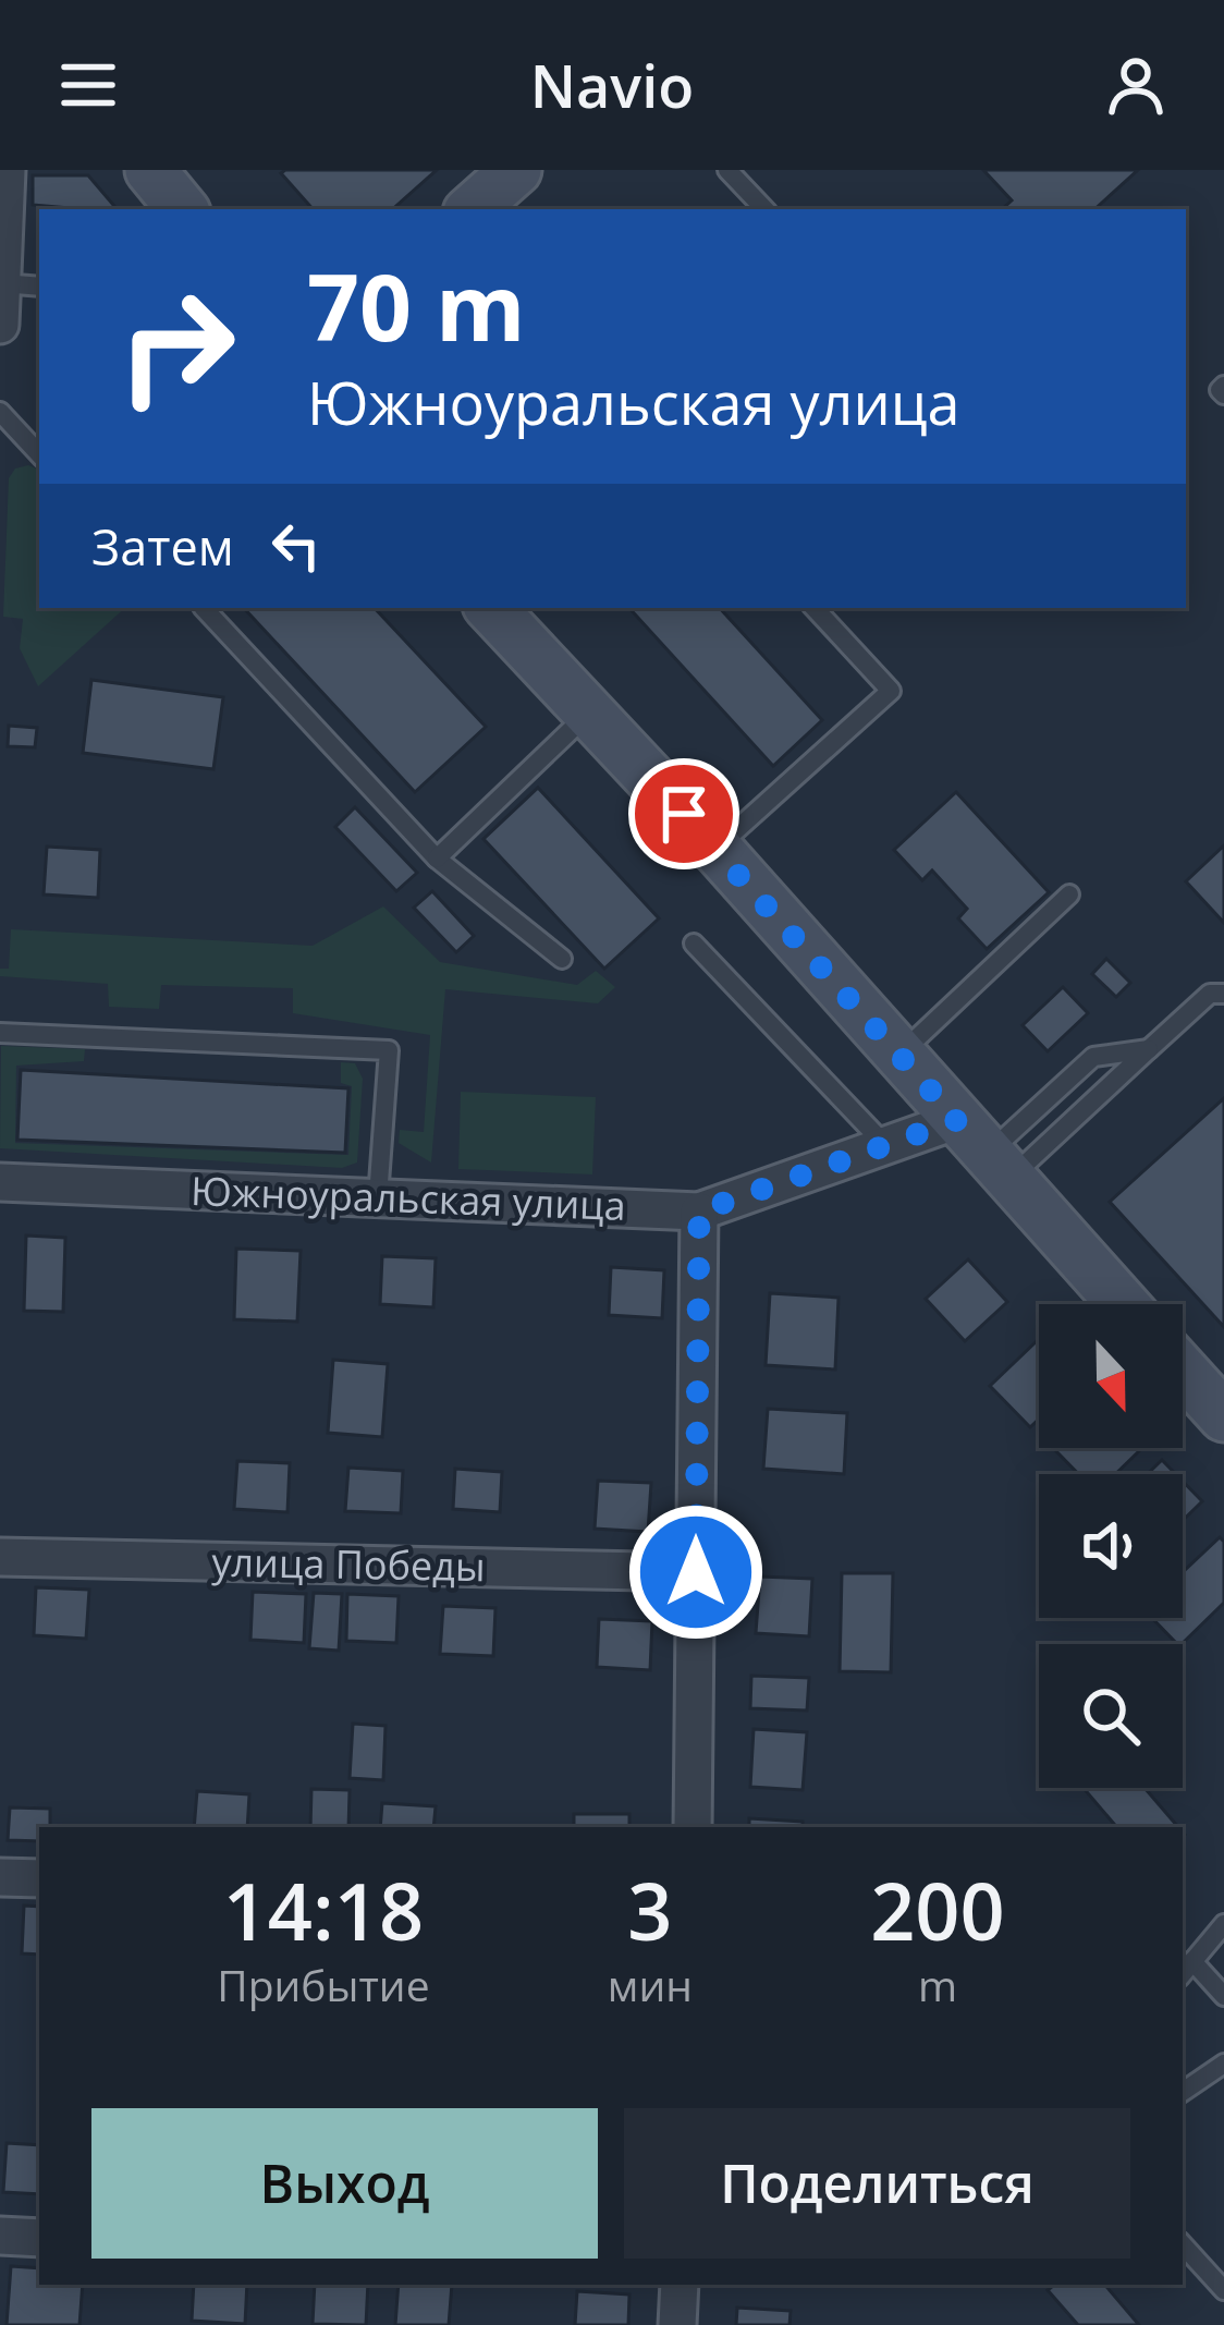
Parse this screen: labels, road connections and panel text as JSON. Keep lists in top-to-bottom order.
{
  "streets": {
    "street": ["Южноуральская улица", "улица Победы"]
  },
  "north": "bottom",
  "page": {
    "header": "Navio",
    "turn": ["70 m", "Южноуральская улица"],
    "then": "Затем",
    "eta": [
      "14:18",
      "Прибытие",
      "3",
      "мин",
      "200",
      "m"
    ],
    "buttons": ["Выход", "Поделиться"]
  }
}
